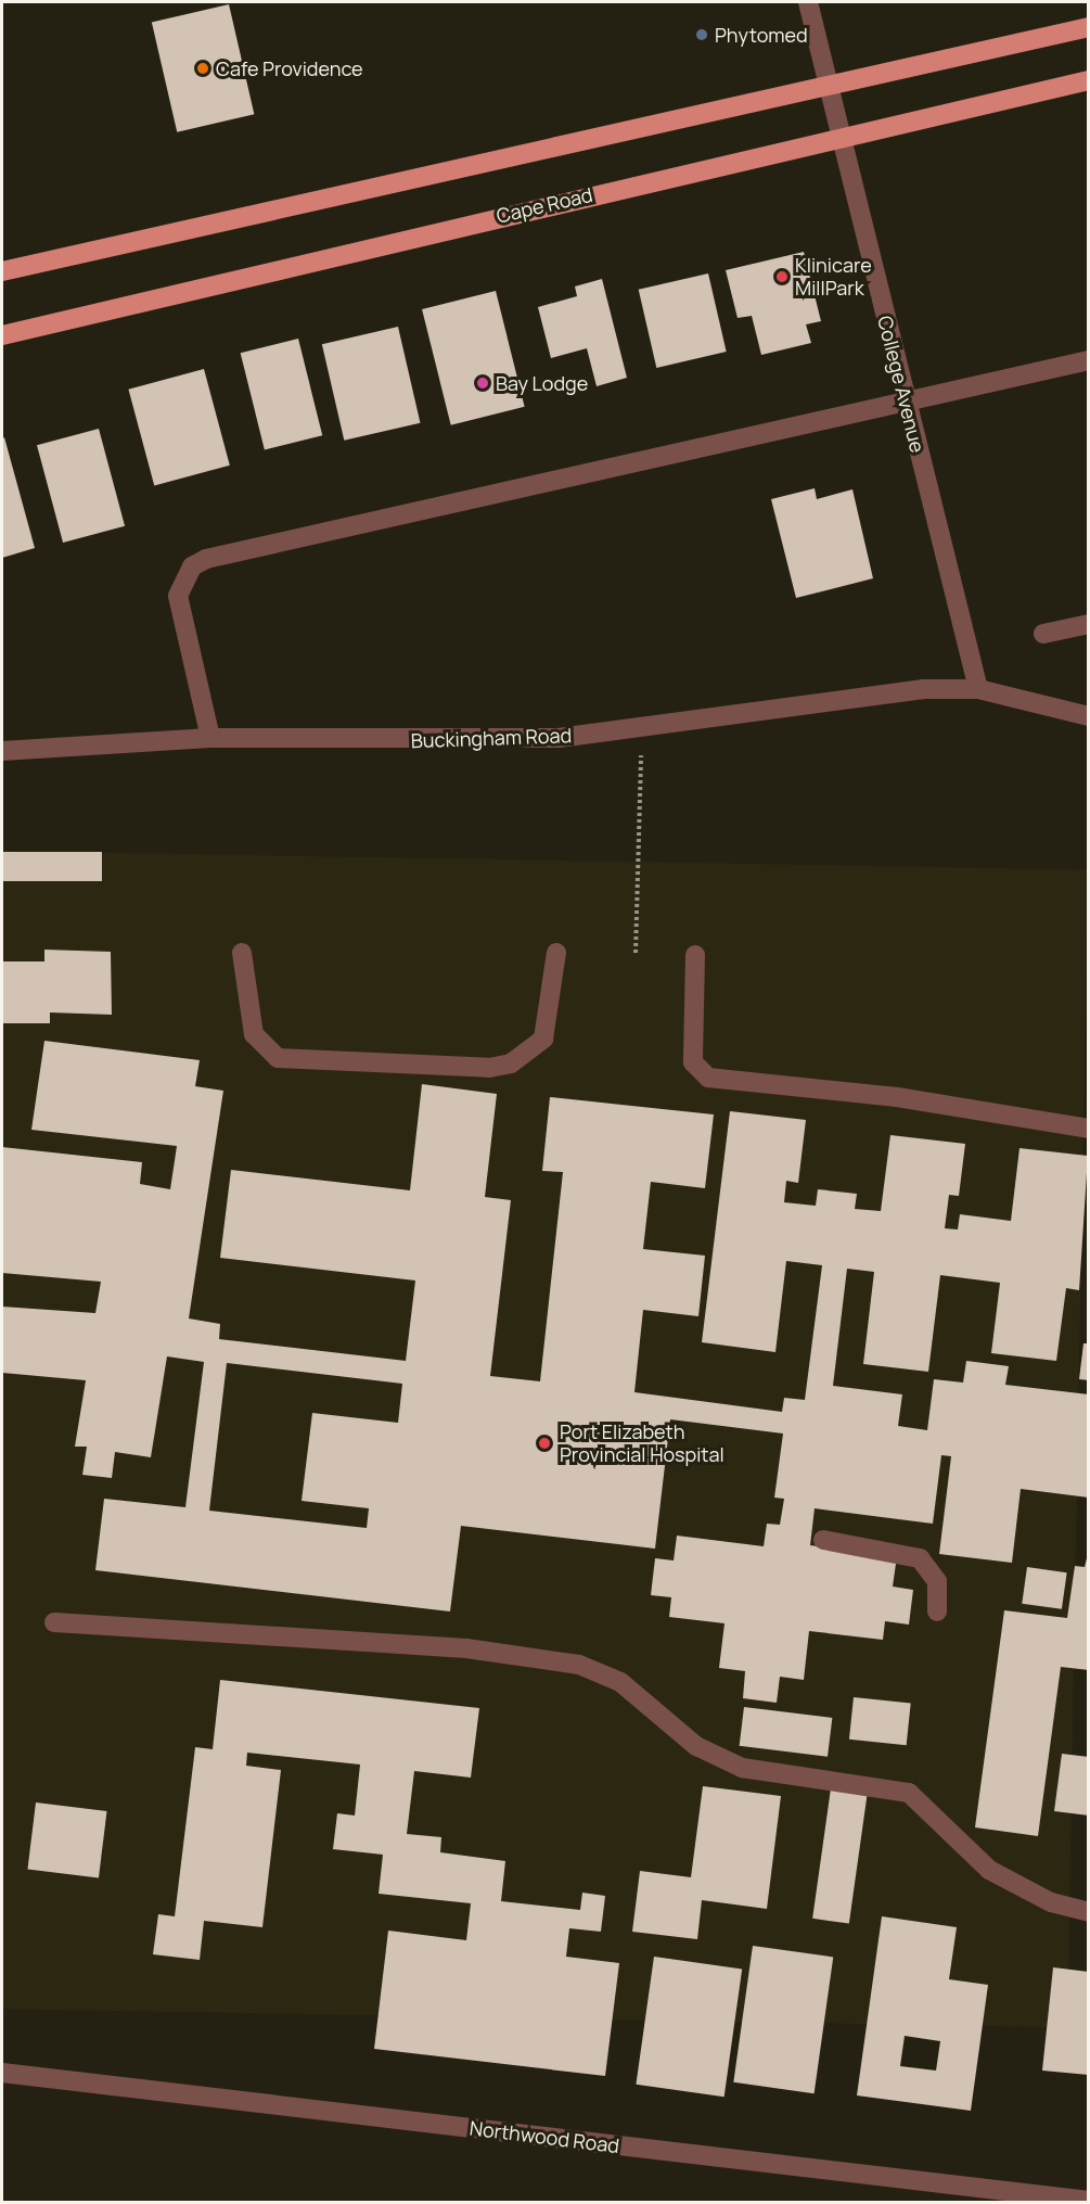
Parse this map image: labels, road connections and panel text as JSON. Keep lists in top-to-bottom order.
{
  "streets": {
    "main road": ["Cape Road"],
    "street": ["College Avenue", "Buckingham Road", "Northwood Road"]
  },
  "crossings": [
    ["Cape Road", "College Avenue"],
    ["College Avenue", "Buckingham Road"]
  ],
  "places": [
    "Phytomed",
    "Cafe Providence",
    "Klinicare MillPark",
    "Bay Lodge",
    "Port Elizabeth Provincial Hospital"
  ]
}
